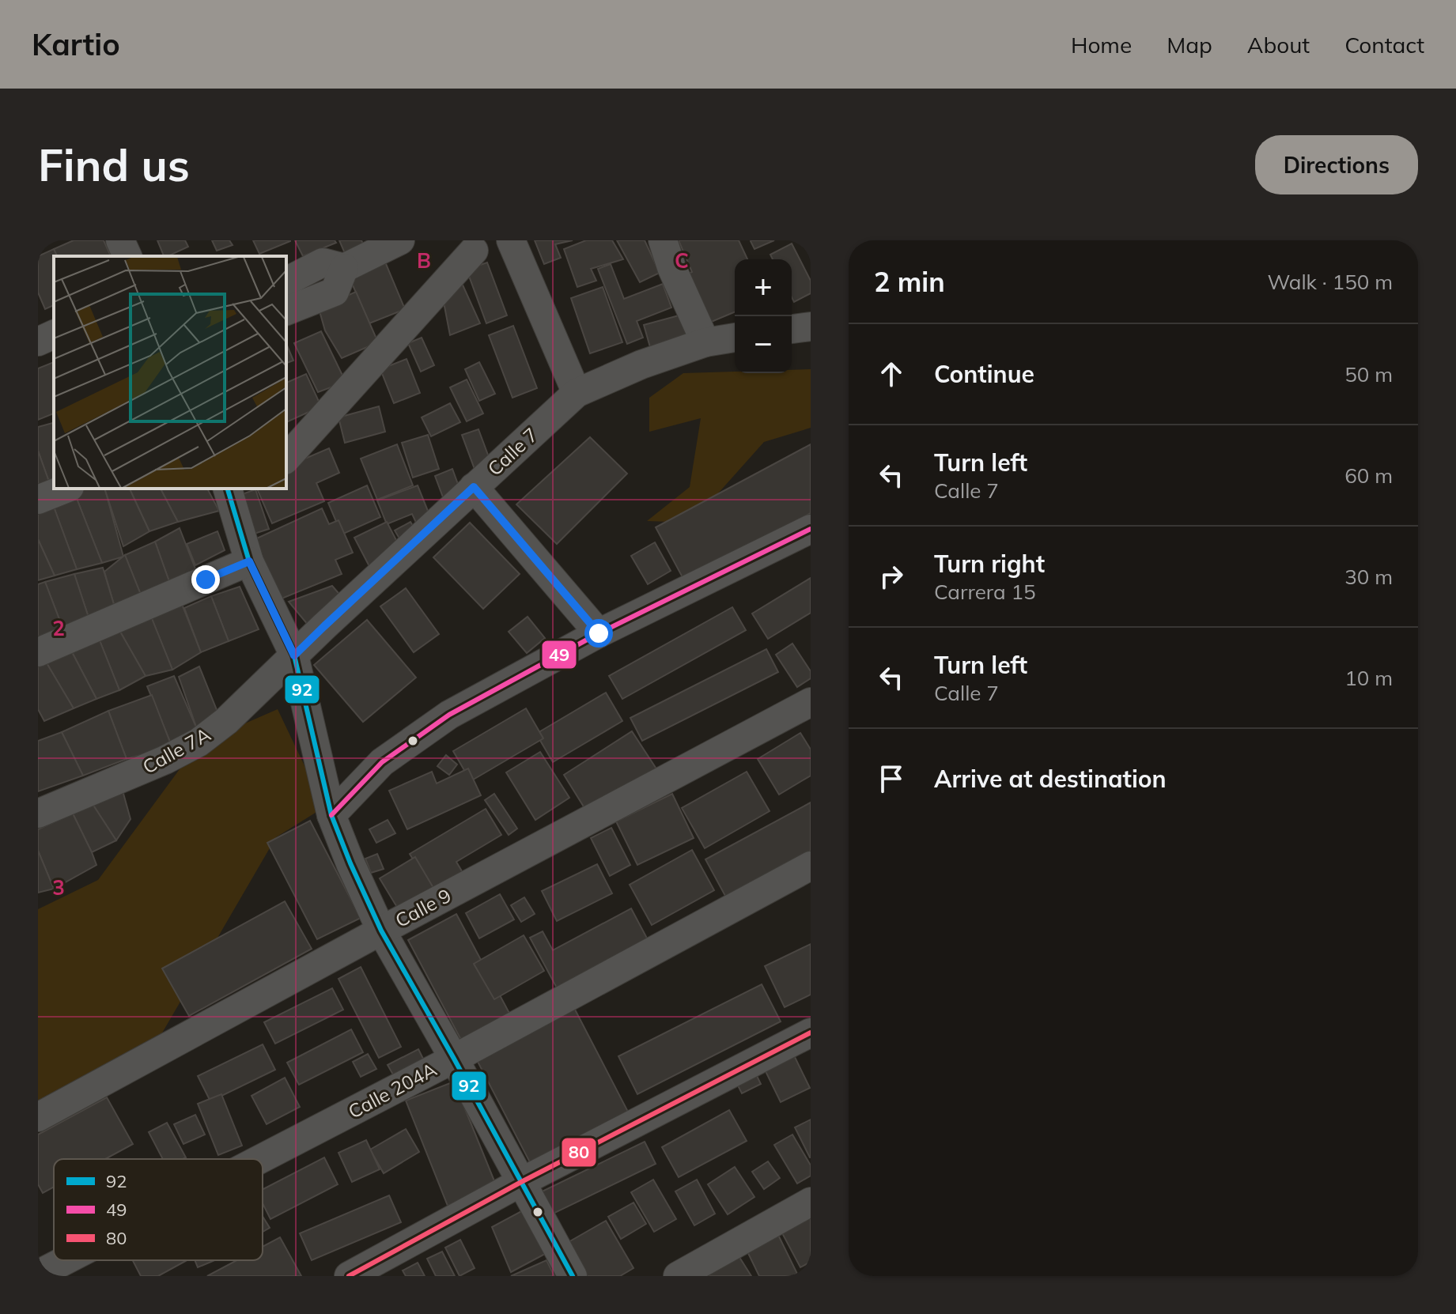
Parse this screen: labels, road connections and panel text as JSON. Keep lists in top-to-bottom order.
{
  "streets": {
    "street": [
      "Calle 7",
      "Calle 7A",
      "Calle 9",
      "Calle 204A"
    ]
  },
  "crossings": [
    ["Calle 7", "Calle 7A"]
  ],
  "lines": ["transit line 92", "transit line 49", "transit line 80"],
  "legend": ["92", "49", "80"],
  "page": {
    "header": "Kartio",
    "nav": [
      "Home",
      "Map",
      "About",
      "Contact"
    ],
    "buttons": "Directions",
    "title": "Find us",
    "heading": ["2 min", "Walk · 150 m"],
    "map_buttons": ["+", "−"],
    "list": [
      ["Continue", "50 m"],
      ["Turn left", "Calle 7", "60 m"],
      ["Turn right", "Carrera 15", "30 m"],
      ["Turn left", "Calle 7", "10 m"],
      "Arrive at destination"
    ]
  },
  "grid": {
    "columns": ["B", "C"],
    "rows": ["2", "3"]
  }
}
